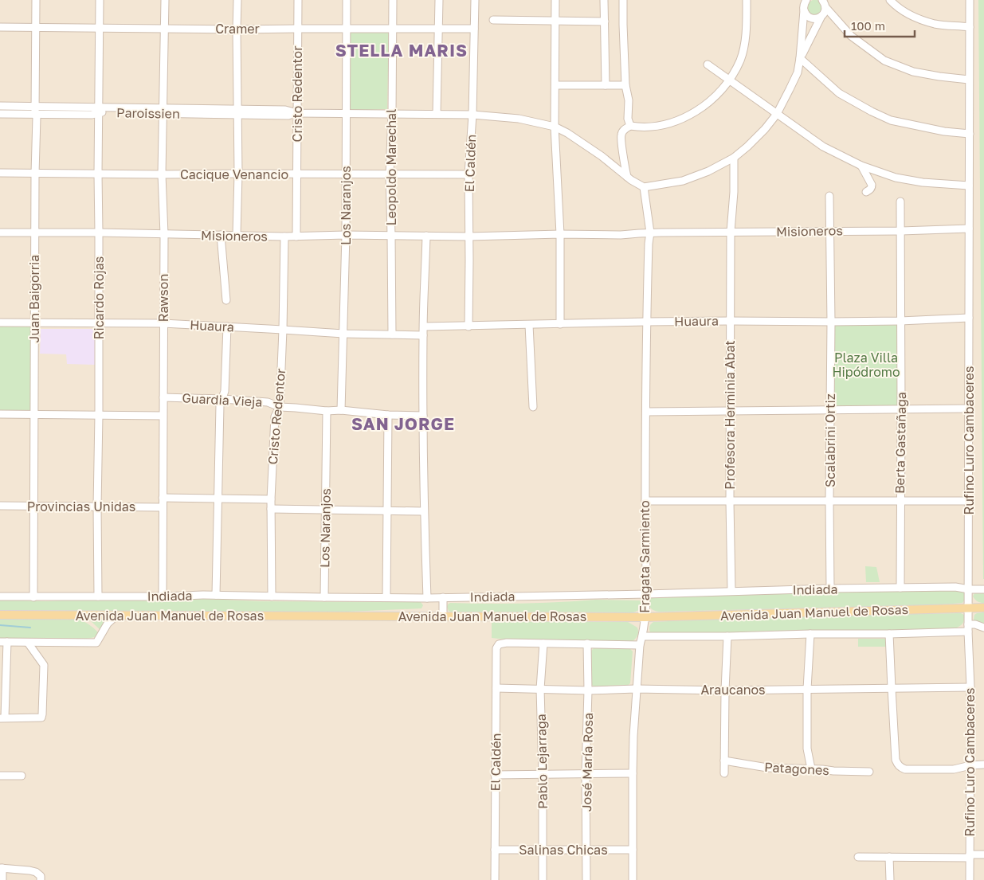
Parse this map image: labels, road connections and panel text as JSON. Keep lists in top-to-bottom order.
{
  "streets": {
    "main road": ["Avenida Juan Manuel de Rosas"],
    "street": [
      "Cramer",
      "Cristo Redentor",
      "Paroissien",
      "El Caldén",
      "Leopoldo Marechal",
      "Cacique Venancio",
      "Los Naranjos",
      "Misioneros",
      "Ricardo Rojas",
      "Rawson",
      "Juan Baigorria",
      "Huaura",
      "Guardia Vieja",
      "Profesora Herminia Abat",
      "Scalabrini Ortiz",
      "Rufino Luro Cambaceres",
      "Berta Gastañaga",
      "Provincias Unidas",
      "Fragata Sarmiento",
      "Indiada",
      "Araucanos",
      "Pablo Lejarraga",
      "José María Rosa",
      "Patagones",
      "Salinas Chicas"
    ]
  },
  "crossings": [
    ["Cramer", "Cristo Redentor"],
    ["Cramer", "El Caldén"],
    ["Cramer", "Leopoldo Marechal"],
    ["Cramer", "Los Naranjos"],
    ["Cramer", "Ricardo Rojas"],
    ["Cramer", "Rawson"],
    ["Cramer", "Juan Baigorria"],
    ["Cristo Redentor", "Paroissien"],
    ["Cristo Redentor", "Cacique Venancio"],
    ["Cristo Redentor", "Misioneros"],
    ["Cristo Redentor", "Huaura"],
    ["Cristo Redentor", "Guardia Vieja"],
    ["Cristo Redentor", "Indiada"],
    ["Paroissien", "El Caldén"],
    ["Paroissien", "Leopoldo Marechal"],
    ["Paroissien", "Los Naranjos"],
    ["Paroissien", "Ricardo Rojas"],
    ["Paroissien", "Rawson"],
    ["Paroissien", "Juan Baigorria"],
    ["Paroissien", "Fragata Sarmiento"],
    ["El Caldén", "Cacique Venancio"],
    ["El Caldén", "Misioneros"],
    ["El Caldén", "Huaura"],
    ["El Caldén", "Araucanos"],
    ["El Caldén", "Pablo Lejarraga"],
    ["El Caldén", "Salinas Chicas"],
    ["Leopoldo Marechal", "Cacique Venancio"],
    ["Leopoldo Marechal", "Misioneros"],
    ["Leopoldo Marechal", "Huaura"],
    ["Cacique Venancio", "Los Naranjos"],
    ["Cacique Venancio", "Ricardo Rojas"],
    ["Cacique Venancio", "Rawson"],
    ["Cacique Venancio", "Juan Baigorria"],
    ["Los Naranjos", "Misioneros"],
    ["Los Naranjos", "Huaura"],
    ["Los Naranjos", "Guardia Vieja"],
    ["Los Naranjos", "Indiada"],
    ["Misioneros", "Ricardo Rojas"],
    ["Misioneros", "Rawson"],
    ["Misioneros", "Juan Baigorria"],
    ["Misioneros", "Profesora Herminia Abat"],
    ["Misioneros", "Scalabrini Ortiz"],
    ["Misioneros", "Rufino Luro Cambaceres"],
    ["Misioneros", "Berta Gastañaga"],
    ["Misioneros", "Fragata Sarmiento"],
    ["Ricardo Rojas", "Huaura"],
    ["Ricardo Rojas", "Provincias Unidas"],
    ["Ricardo Rojas", "Indiada"],
    ["Rawson", "Huaura"],
    ["Rawson", "Guardia Vieja"],
    ["Rawson", "Provincias Unidas"],
    ["Rawson", "Indiada"],
    ["Juan Baigorria", "Huaura"],
    ["Juan Baigorria", "Provincias Unidas"],
    ["Juan Baigorria", "Indiada"],
    ["Huaura", "Profesora Herminia Abat"],
    ["Huaura", "Scalabrini Ortiz"],
    ["Huaura", "Rufino Luro Cambaceres"],
    ["Huaura", "Berta Gastañaga"],
    ["Huaura", "Fragata Sarmiento"],
    ["Profesora Herminia Abat", "Indiada"],
    ["Scalabrini Ortiz", "Indiada"],
    ["Rufino Luro Cambaceres", "Indiada"],
    ["Rufino Luro Cambaceres", "Avenida Juan Manuel de Rosas"],
    ["Rufino Luro Cambaceres", "Araucanos"],
    ["Berta Gastañaga", "Indiada"],
    ["Fragata Sarmiento", "Indiada"],
    ["Fragata Sarmiento", "Avenida Juan Manuel de Rosas"],
    ["Fragata Sarmiento", "Araucanos"],
    ["Fragata Sarmiento", "Salinas Chicas"],
    ["Araucanos", "Pablo Lejarraga"],
    ["Araucanos", "José María Rosa"],
    ["Pablo Lejarraga", "Salinas Chicas"],
    ["José María Rosa", "Salinas Chicas"]
  ],
  "districts": ["STELLA MARIS", "SAN JORGE"],
  "parks": ["Plaza Villa Hipódromo"],
  "scale_bar": "100 m"
}
